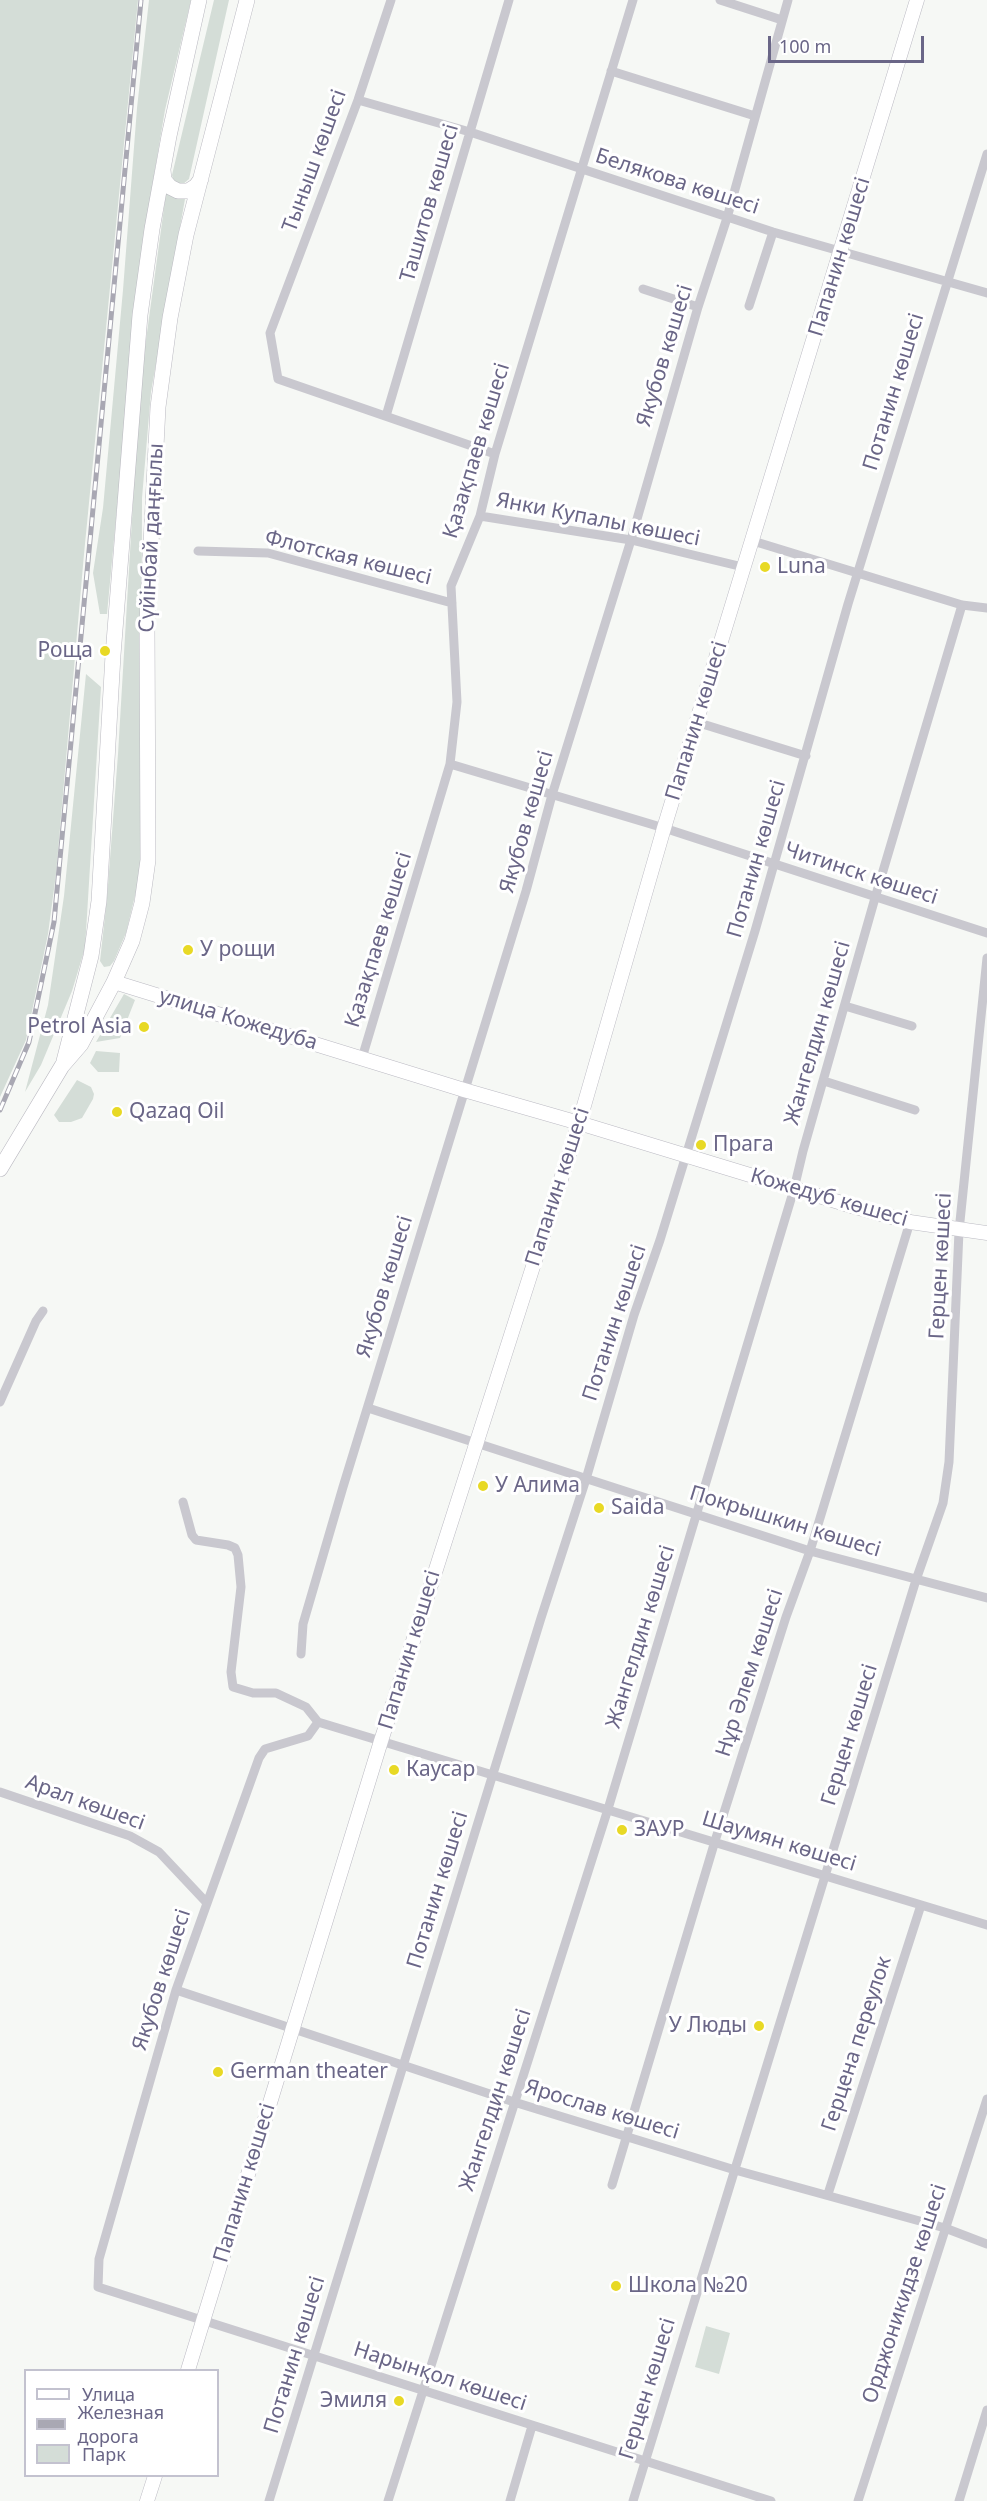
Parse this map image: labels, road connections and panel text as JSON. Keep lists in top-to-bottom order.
{
  "streets": {
    "main road": [
      "Папанин көшесі",
      "Сүйінбай даңғылы",
      "улица Кожедуба",
      "Кожедуб көшесі"
    ],
    "street": [
      "Тыныш көшесі",
      "Белякова көшесі",
      "Ташитов көшесі",
      "Якубов көшесі",
      "Потанин көшесі",
      "Қазақпаев көшесі",
      "Янки Купалы көшесі",
      "Флотская көшесі",
      "Читинск көшесі",
      "Жангелдин көшесі",
      "Герцен көшесі",
      "Покрышкин көшесі",
      "Нұр Әлем көшесі",
      "Арал көшесі",
      "Шаумян көшесі",
      "Герцена переулок",
      "Ярослав көшесі",
      "Орджоникидзе көшесі",
      "Нарынқол көшесі"
    ]
  },
  "crossings": [
    ["Тыныш көшесі", "Белякова көшесі"],
    ["Тыныш көшесі", "Ташитов көшесі"],
    ["Белякова көшесі", "Ташитов көшесі"],
    ["Белякова көшесі", "Папанин көшесі"],
    ["Белякова көшесі", "Якубов көшесі"],
    ["Белякова көшесі", "Потанин көшесі"],
    ["Белякова көшесі", "Қазақпаев көшесі"],
    ["Папанин көшесі", "Янки Купалы көшесі"],
    ["Папанин көшесі", "Читинск көшесі"],
    ["Папанин көшесі", "Кожедуб көшесі"],
    ["Папанин көшесі", "Покрышкин көшесі"],
    ["Папанин көшесі", "Шаумян көшесі"],
    ["Папанин көшесі", "Ярослав көшесі"],
    ["Папанин көшесі", "Нарынқол көшесі"],
    ["Якубов көшесі", "Янки Купалы көшесі"],
    ["Якубов көшесі", "Читинск көшесі"],
    ["Якубов көшесі", "Кожедуб көшесі"],
    ["Якубов көшесі", "Покрышкин көшесі"],
    ["Якубов көшесі", "Арал көшесі"],
    ["Якубов көшесі", "Шаумян көшесі"],
    ["Якубов көшесі", "Ярослав көшесі"],
    ["Якубов көшесі", "Нарынқол көшесі"],
    ["Потанин көшесі", "Читинск көшесі"],
    ["Потанин көшесі", "Кожедуб көшесі"],
    ["Потанин көшесі", "Покрышкин көшесі"],
    ["Потанин көшесі", "Шаумян көшесі"],
    ["Потанин көшесі", "Ярослав көшесі"],
    ["Потанин көшесі", "Нарынқол көшесі"],
    ["Қазақпаев көшесі", "Янки Купалы көшесі"],
    ["Қазақпаев көшесі", "Флотская көшесі"],
    ["Қазақпаев көшесі", "Читинск көшесі"],
    ["Қазақпаев көшесі", "улица Кожедуба"],
    ["Қазақпаев көшесі", "Кожедуб көшесі"],
    ["Сүйінбай даңғылы", "улица Кожедуба"],
    ["Читинск көшесі", "Жангелдин көшесі"],
    ["улица Кожедуба", "Кожедуб көшесі"],
    ["Жангелдин көшесі", "Кожедуб көшесі"],
    ["Жангелдин көшесі", "Покрышкин көшесі"],
    ["Жангелдин көшесі", "Шаумян көшесі"],
    ["Жангелдин көшесі", "Ярослав көшесі"],
    ["Жангелдин көшесі", "Нарынқол көшесі"],
    ["Кожедуб көшесі", "Герцен көшесі"],
    ["Кожедуб көшесі", "Нұр Әлем көшесі"],
    ["Герцен көшесі", "Покрышкин көшесі"],
    ["Герцен көшесі", "Шаумян көшесі"],
    ["Герцен көшесі", "Ярослав көшесі"],
    ["Герцен көшесі", "Нарынқол көшесі"],
    ["Покрышкин көшесі", "Нұр Әлем көшесі"],
    ["Нұр Әлем көшесі", "Шаумян көшесі"],
    ["Нұр Әлем көшесі", "Ярослав көшесі"],
    ["Шаумян көшесі", "Герцена переулок"],
    ["Герцена переулок", "Ярослав көшесі"],
    ["Ярослав көшесі", "Орджоникидзе көшесі"]
  ],
  "places": [
    "Luna",
    "Роща",
    "У рощи",
    "Petrol Asia",
    "Qazaq Oil",
    "Прага",
    "У Алима",
    "Saida",
    "Каусар",
    "ЗАУР",
    "У Люды",
    "German theater",
    "Школа №20",
    "Эмиля"
  ],
  "legend": ["Улица", "Железная дорога", "Парк"],
  "scale_bar": "100 m"
}
